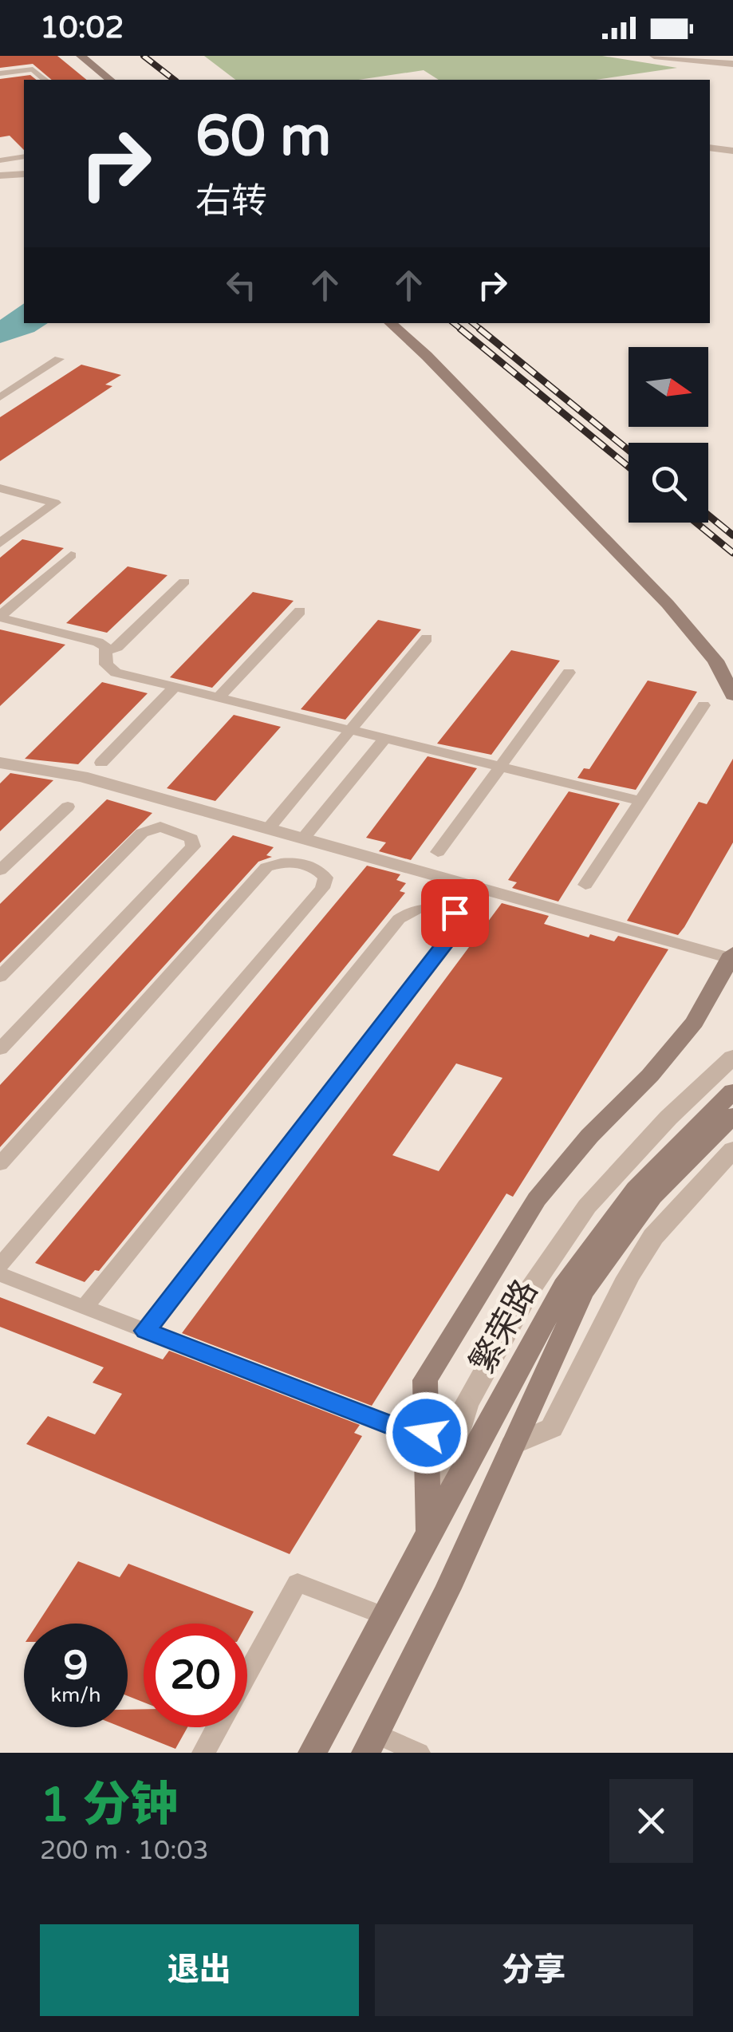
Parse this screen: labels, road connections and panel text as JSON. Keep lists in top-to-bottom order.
{
  "streets": {
    "street": ["繁荣路"]
  },
  "north": "right",
  "page": {
    "status": "10:02",
    "turn": ["60 m", "右转"],
    "speed": "9 km/h",
    "limit": "20",
    "heading": ["1 分钟", "200 m · 10:03"],
    "buttons": ["退出", "分享"]
  }
}
